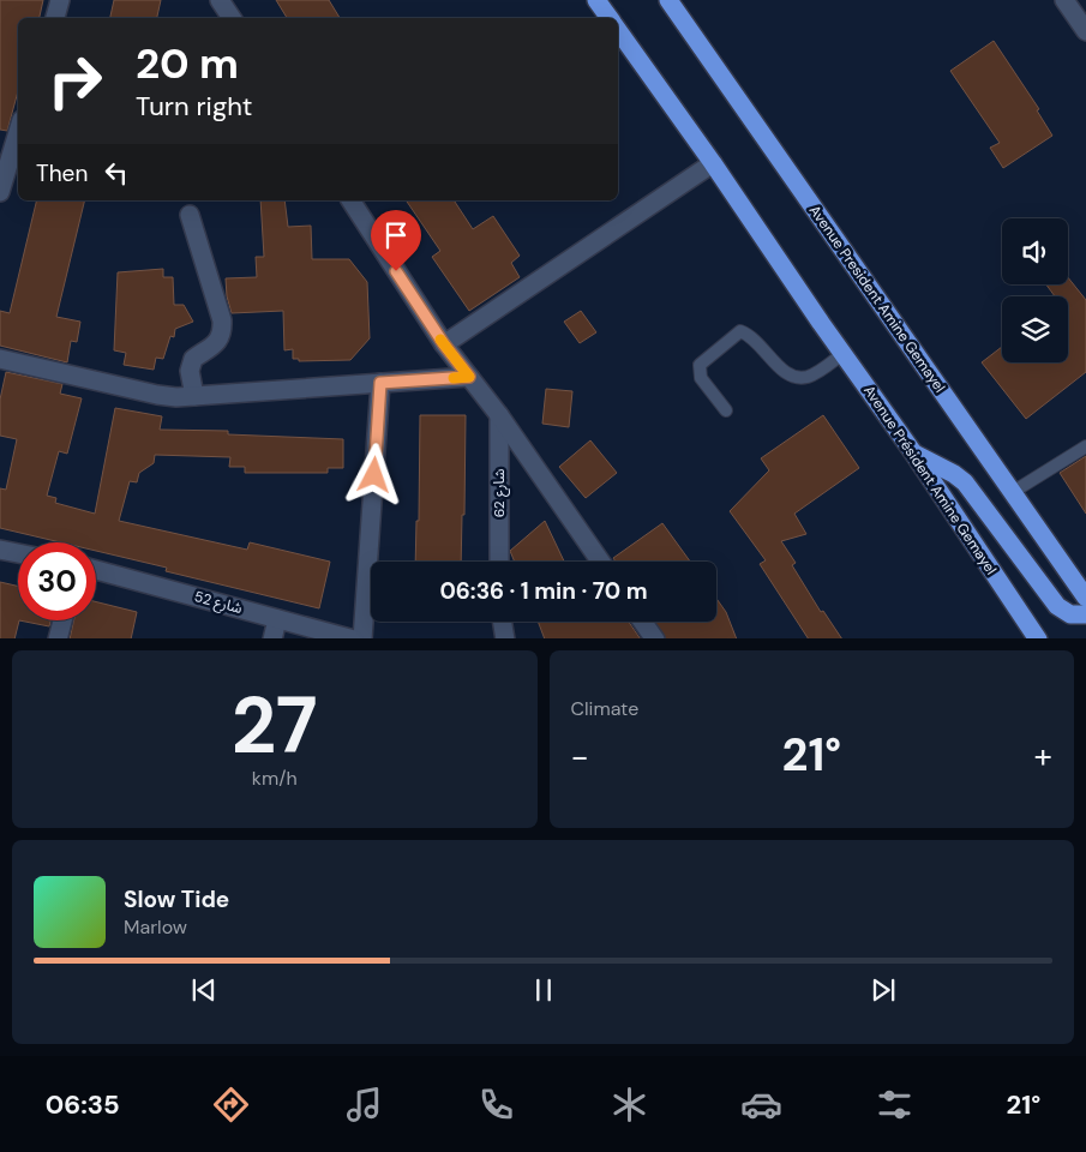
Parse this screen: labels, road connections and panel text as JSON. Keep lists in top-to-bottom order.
{
  "streets": {
    "highway": ["Avenue President Amine Gemayel", "Avenue Président Amine Gemayel"],
    "street": ["شارع 62", "شارع 52"]
  },
  "page": {
    "turn": ["20 m", "Turn right"],
    "then": "Then",
    "limit": "30",
    "trip": "06:36 · 1 min · 70 m",
    "tile": [
      ["27", "km/h"],
      "Climate"
    ],
    "heat": ["−", "21°", "+"],
    "song": ["Slow Tide", "Marlow"],
    "tabs": ["06:35", "21°"]
  }
}
